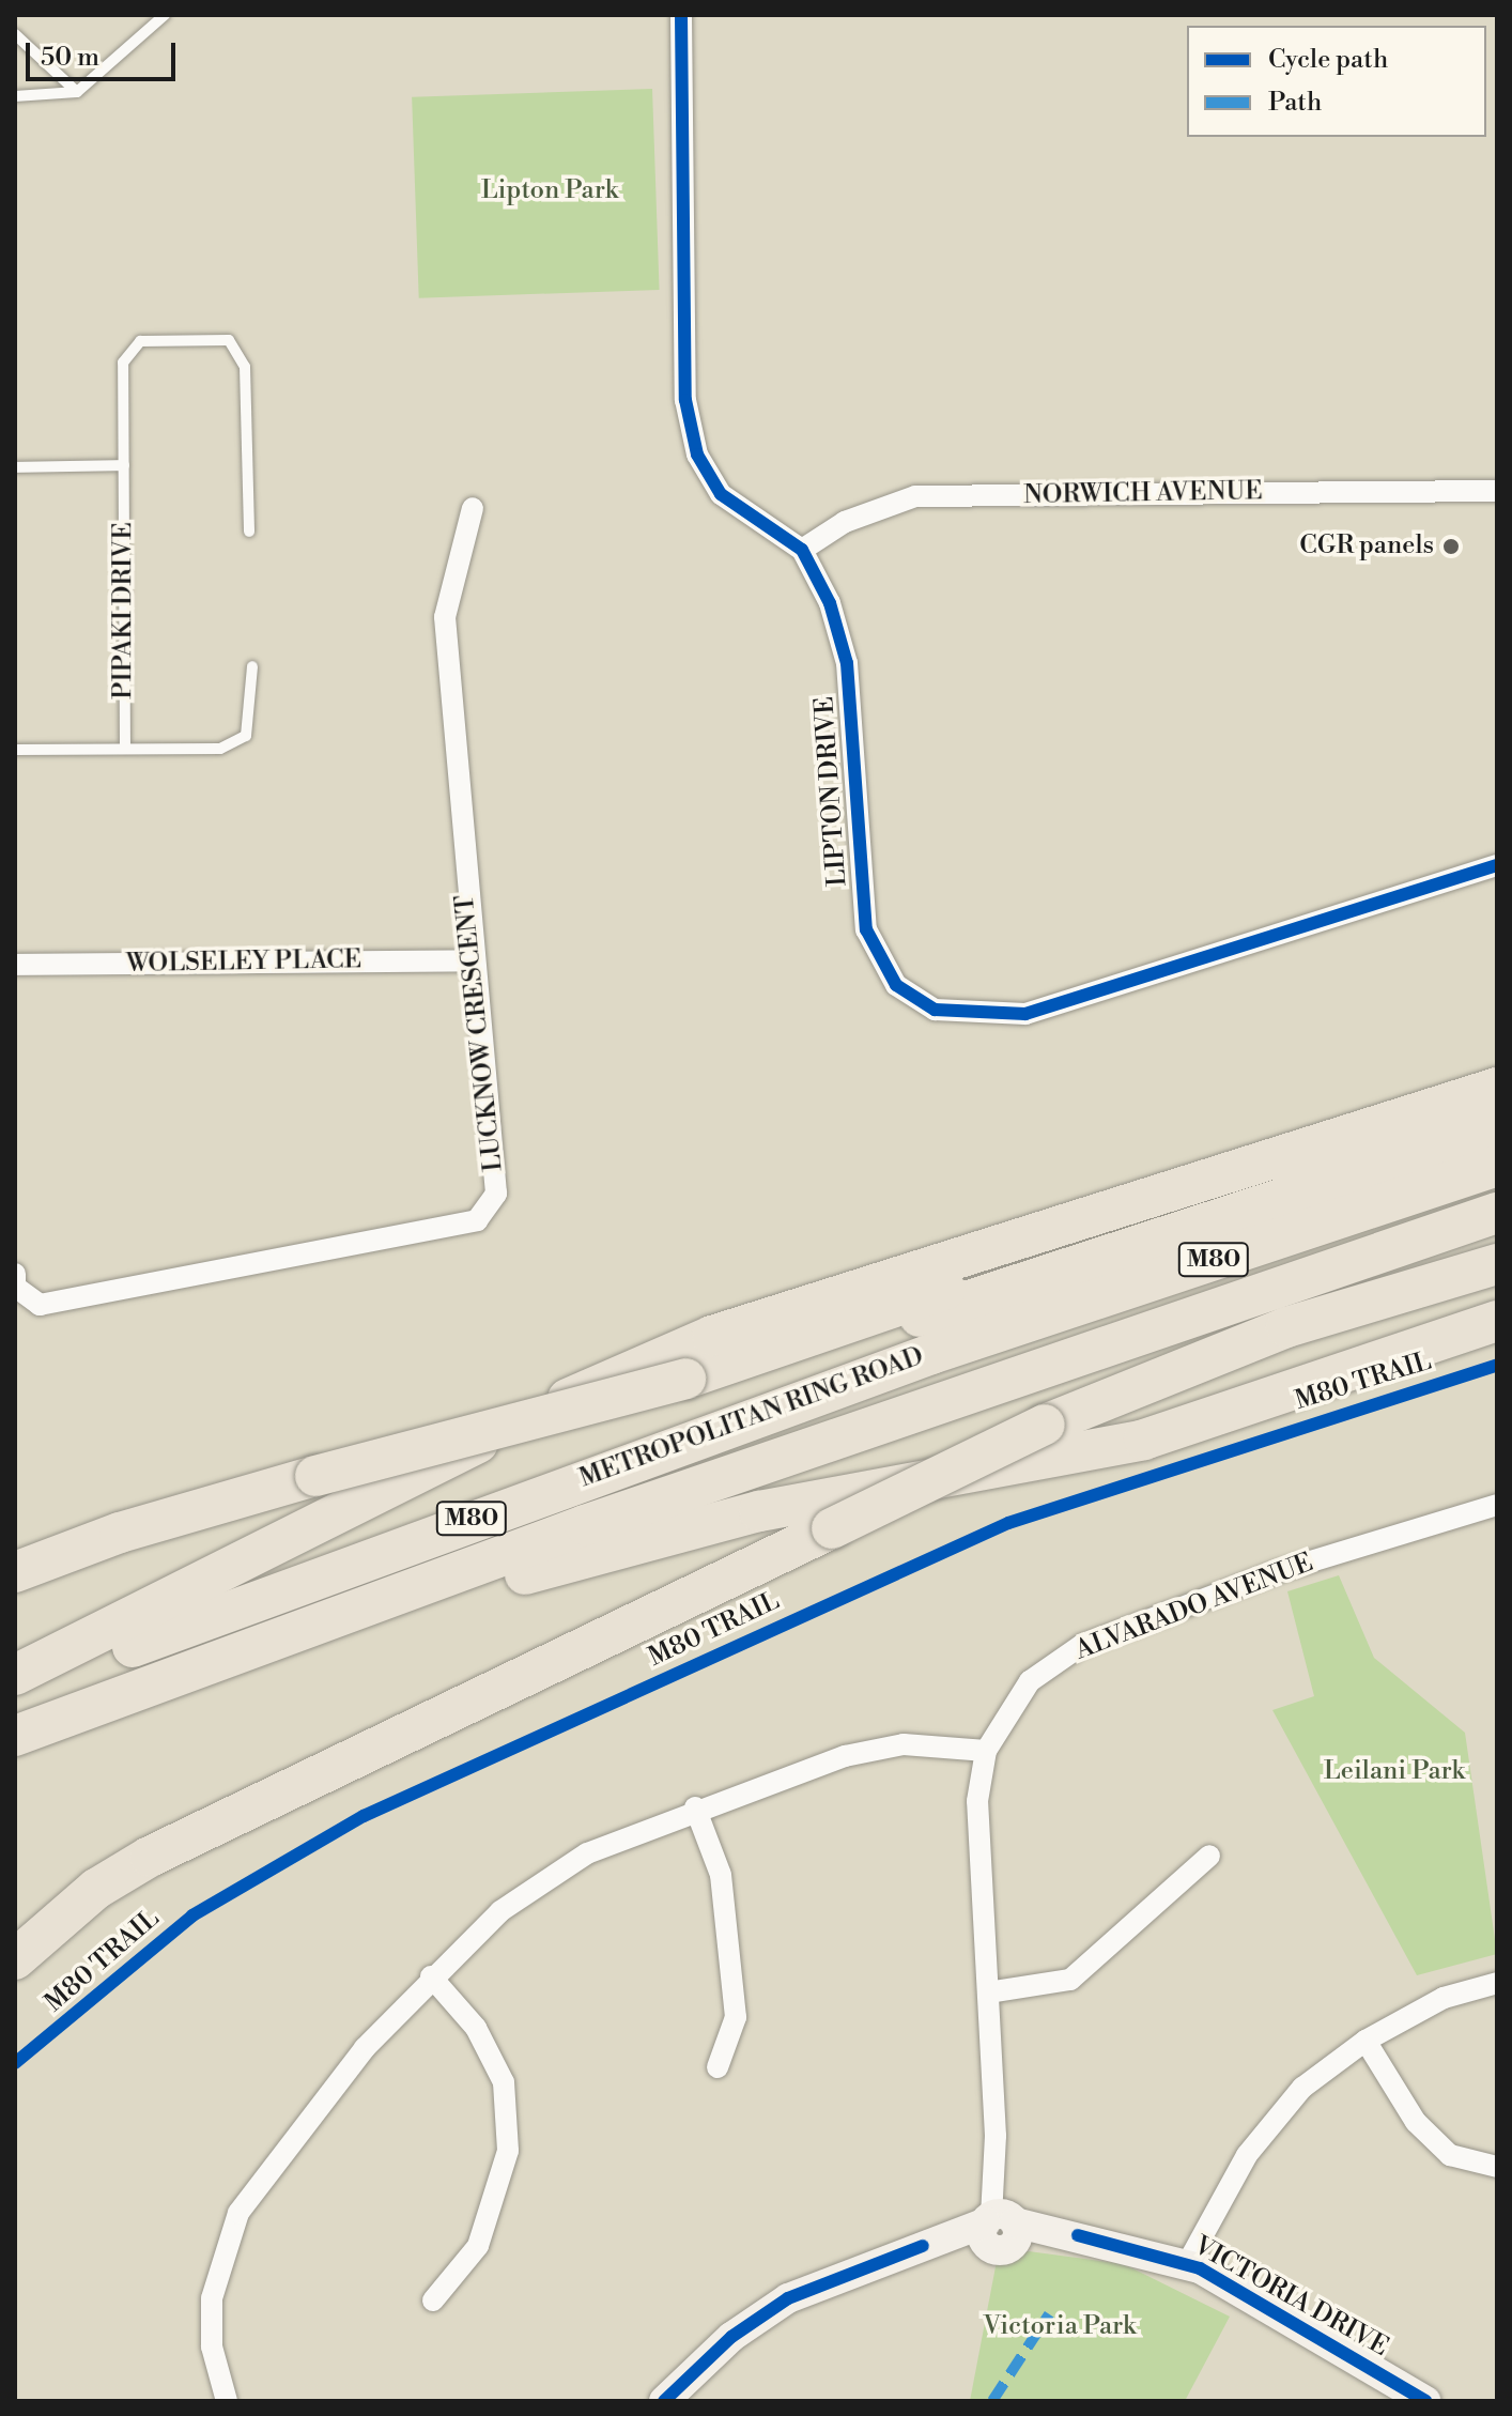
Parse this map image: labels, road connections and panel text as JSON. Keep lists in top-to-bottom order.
{
  "streets": {
    "highway": ["M80", "METROPOLITAN RING ROAD"],
    "street": [
      "NORWICH AVENUE",
      "LIPTON DRIVE",
      "WOLSELEY PLACE",
      "LUCKNOW CRESCENT",
      "ALVARADO AVENUE",
      "VICTORIA DRIVE"
    ],
    "lane": ["PIPAKI DRIVE"],
    "cycle path": ["M80 TRAIL"]
  },
  "crossings": [
    ["NORWICH AVENUE", "LIPTON DRIVE"],
    ["WOLSELEY PLACE", "LUCKNOW CRESCENT"]
  ],
  "parks": ["Lipton Park", "Leilani Park", "Victoria Park"],
  "places": ["CGR panels"],
  "legend": ["Cycle path", "Path"],
  "scale_bar": "50 m"
}
